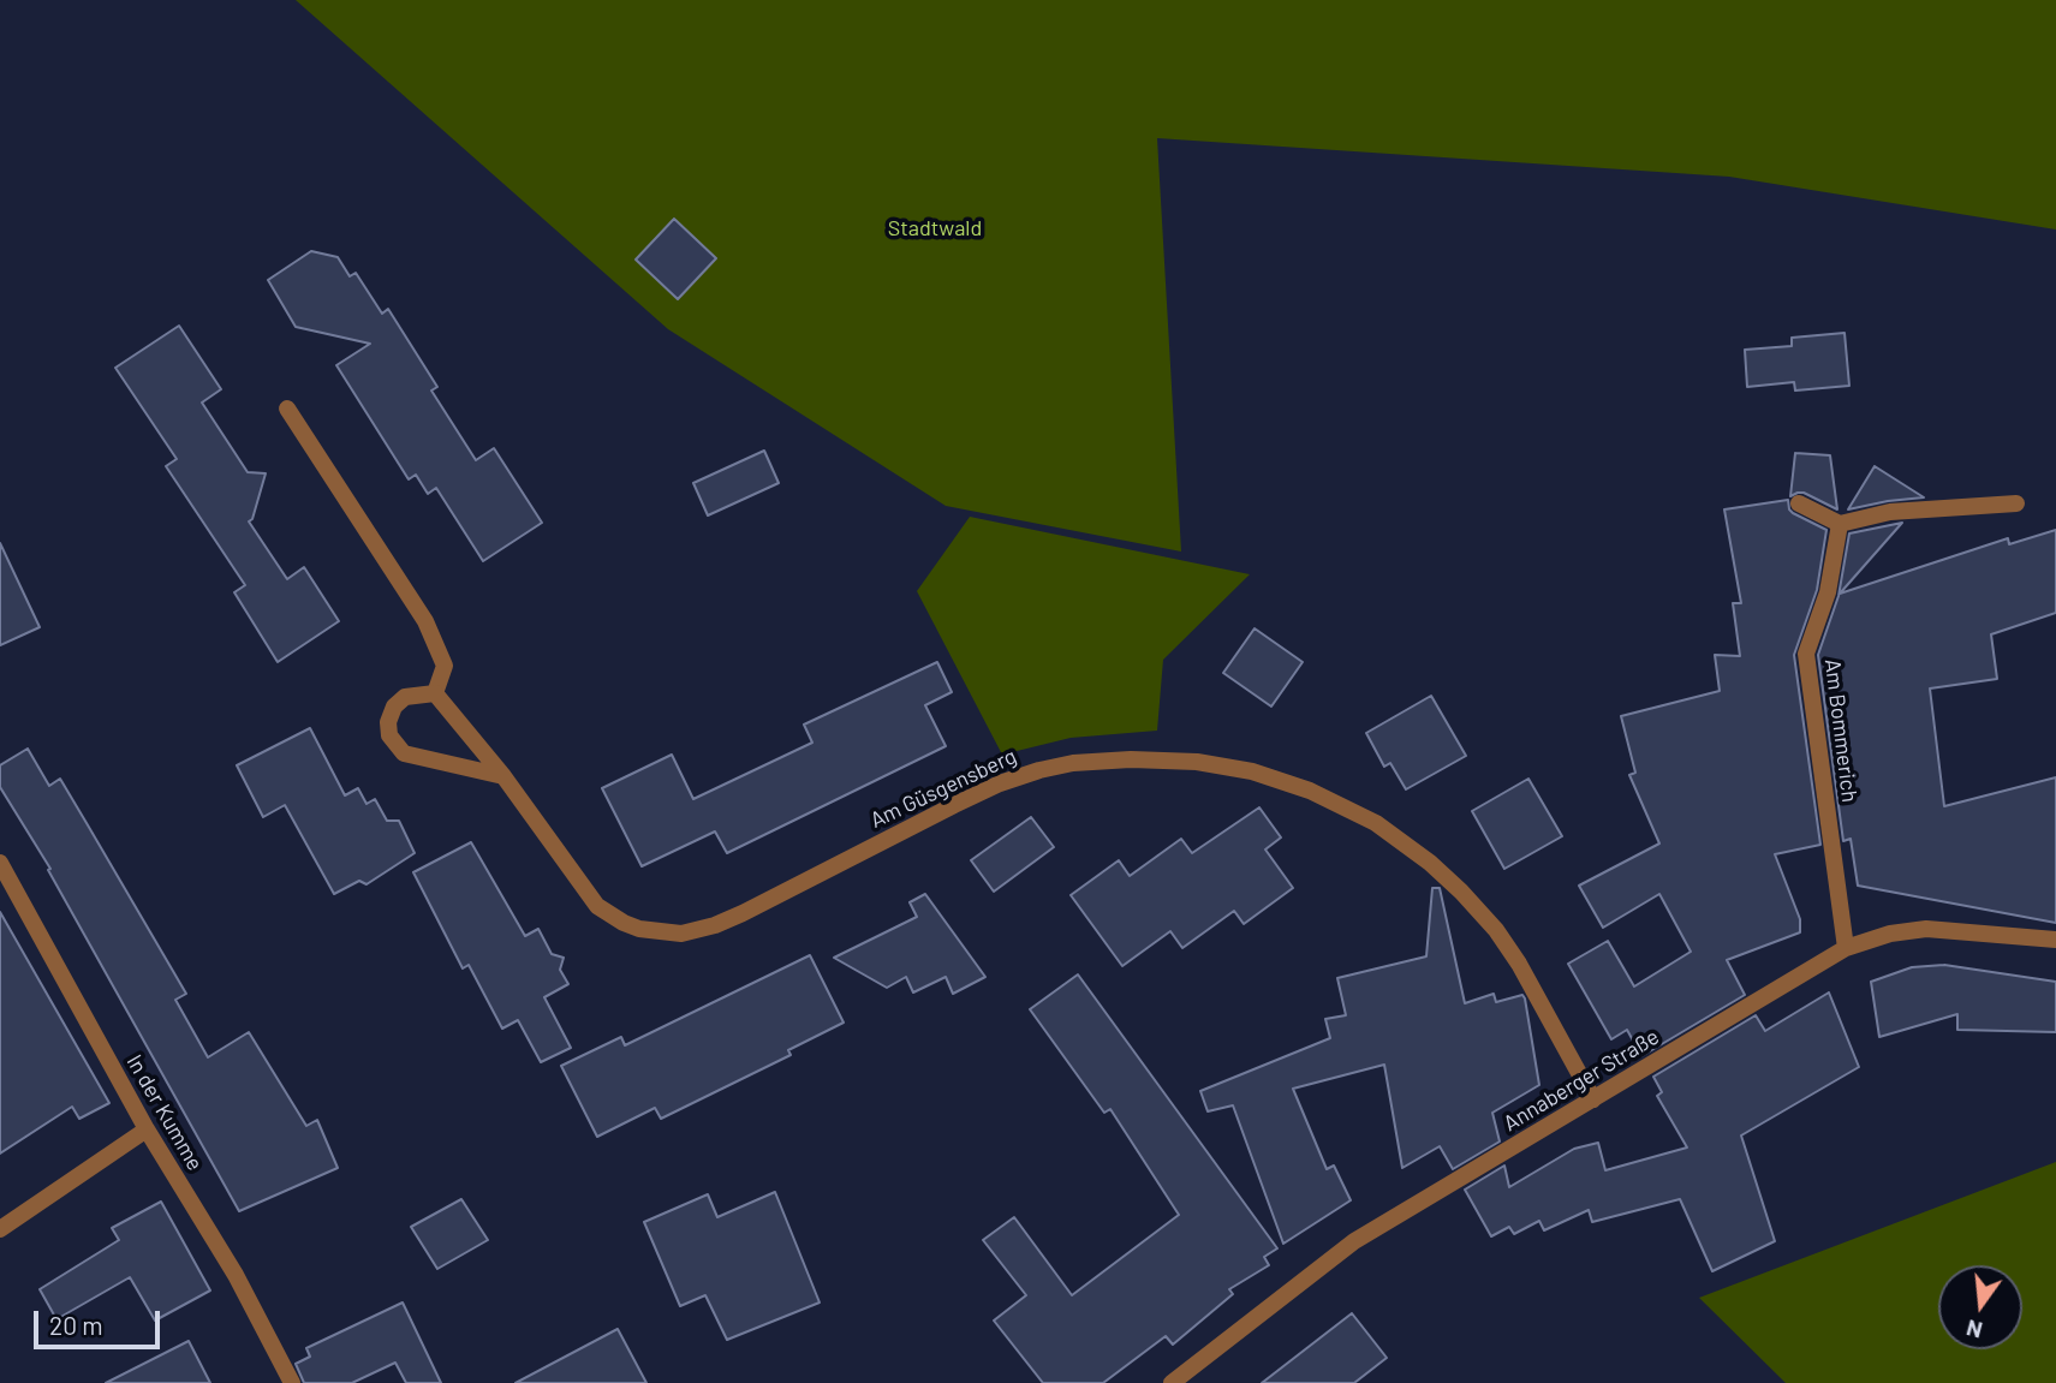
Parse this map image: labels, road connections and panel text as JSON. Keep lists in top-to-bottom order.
{
  "streets": {
    "street": [
      "Am Bommerich",
      "Am Güsgensberg",
      "Annaberger Straße",
      "In der Kumme"
    ]
  },
  "crossings": [
    ["Am Bommerich", "Annaberger Straße"],
    ["Am Güsgensberg", "Annaberger Straße"]
  ],
  "parks": ["Stadtwald"],
  "scale_bar": "20 m",
  "north": "bottom"
}
